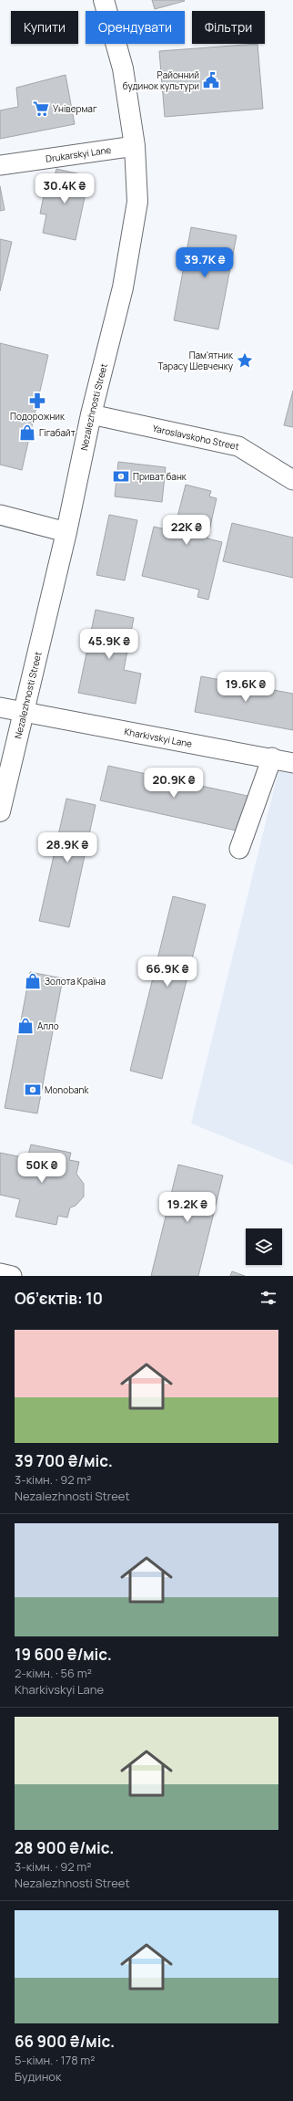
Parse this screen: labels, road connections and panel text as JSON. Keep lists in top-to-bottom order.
{
  "streets": {
    "main road": ["Nezalezhnosti Street"],
    "street": ["Drukarskyi Lane", "Yaroslavskoho Street", "Kharkivskyi Lane"]
  },
  "crossings": [
    ["Drukarskyi Lane", "Nezalezhnosti Street"],
    ["Nezalezhnosti Street", "Yaroslavskoho Street"],
    ["Nezalezhnosti Street", "Kharkivskyi Lane"]
  ],
  "places": {
    "public building": ["Районний будинок культури"],
    "supermarket": ["Універмаг"],
    "place": ["Пам'ятник Тарасу Шевченку"],
    "pharmacy": ["Подорожник"],
    "shop": ["Гігабайт", "Золота Країна", "Алло"],
    "bank": ["Приват банк", "Monobank"]
  },
  "page": {
    "chip": ["Купити", "Орендувати", "Фільтри"],
    "price": [
      "30.4K ₴",
      "39.7K ₴",
      "22K ₴",
      "45.9K ₴",
      "19.6K ₴",
      "20.9K ₴",
      "28.9K ₴",
      "66.9K ₴",
      "50K ₴",
      "19.2K ₴"
    ],
    "heading": "Об’єктів: 10",
    "list": [
      {
        "name": "39 700 ₴/міс.",
        "note": "3-кімн. · 92 m² · Nezalezhnosti Street"
      },
      {
        "name": "19 600 ₴/міс.",
        "note": "2-кімн. · 56 m² · Kharkivskyi Lane"
      },
      {
        "name": "28 900 ₴/міс.",
        "note": "3-кімн. · 92 m² · Nezalezhnosti Street"
      },
      {
        "name": "66 900 ₴/міс.",
        "note": "5-кімн. · 178 m² · Будинок"
      }
    ]
  }
}
